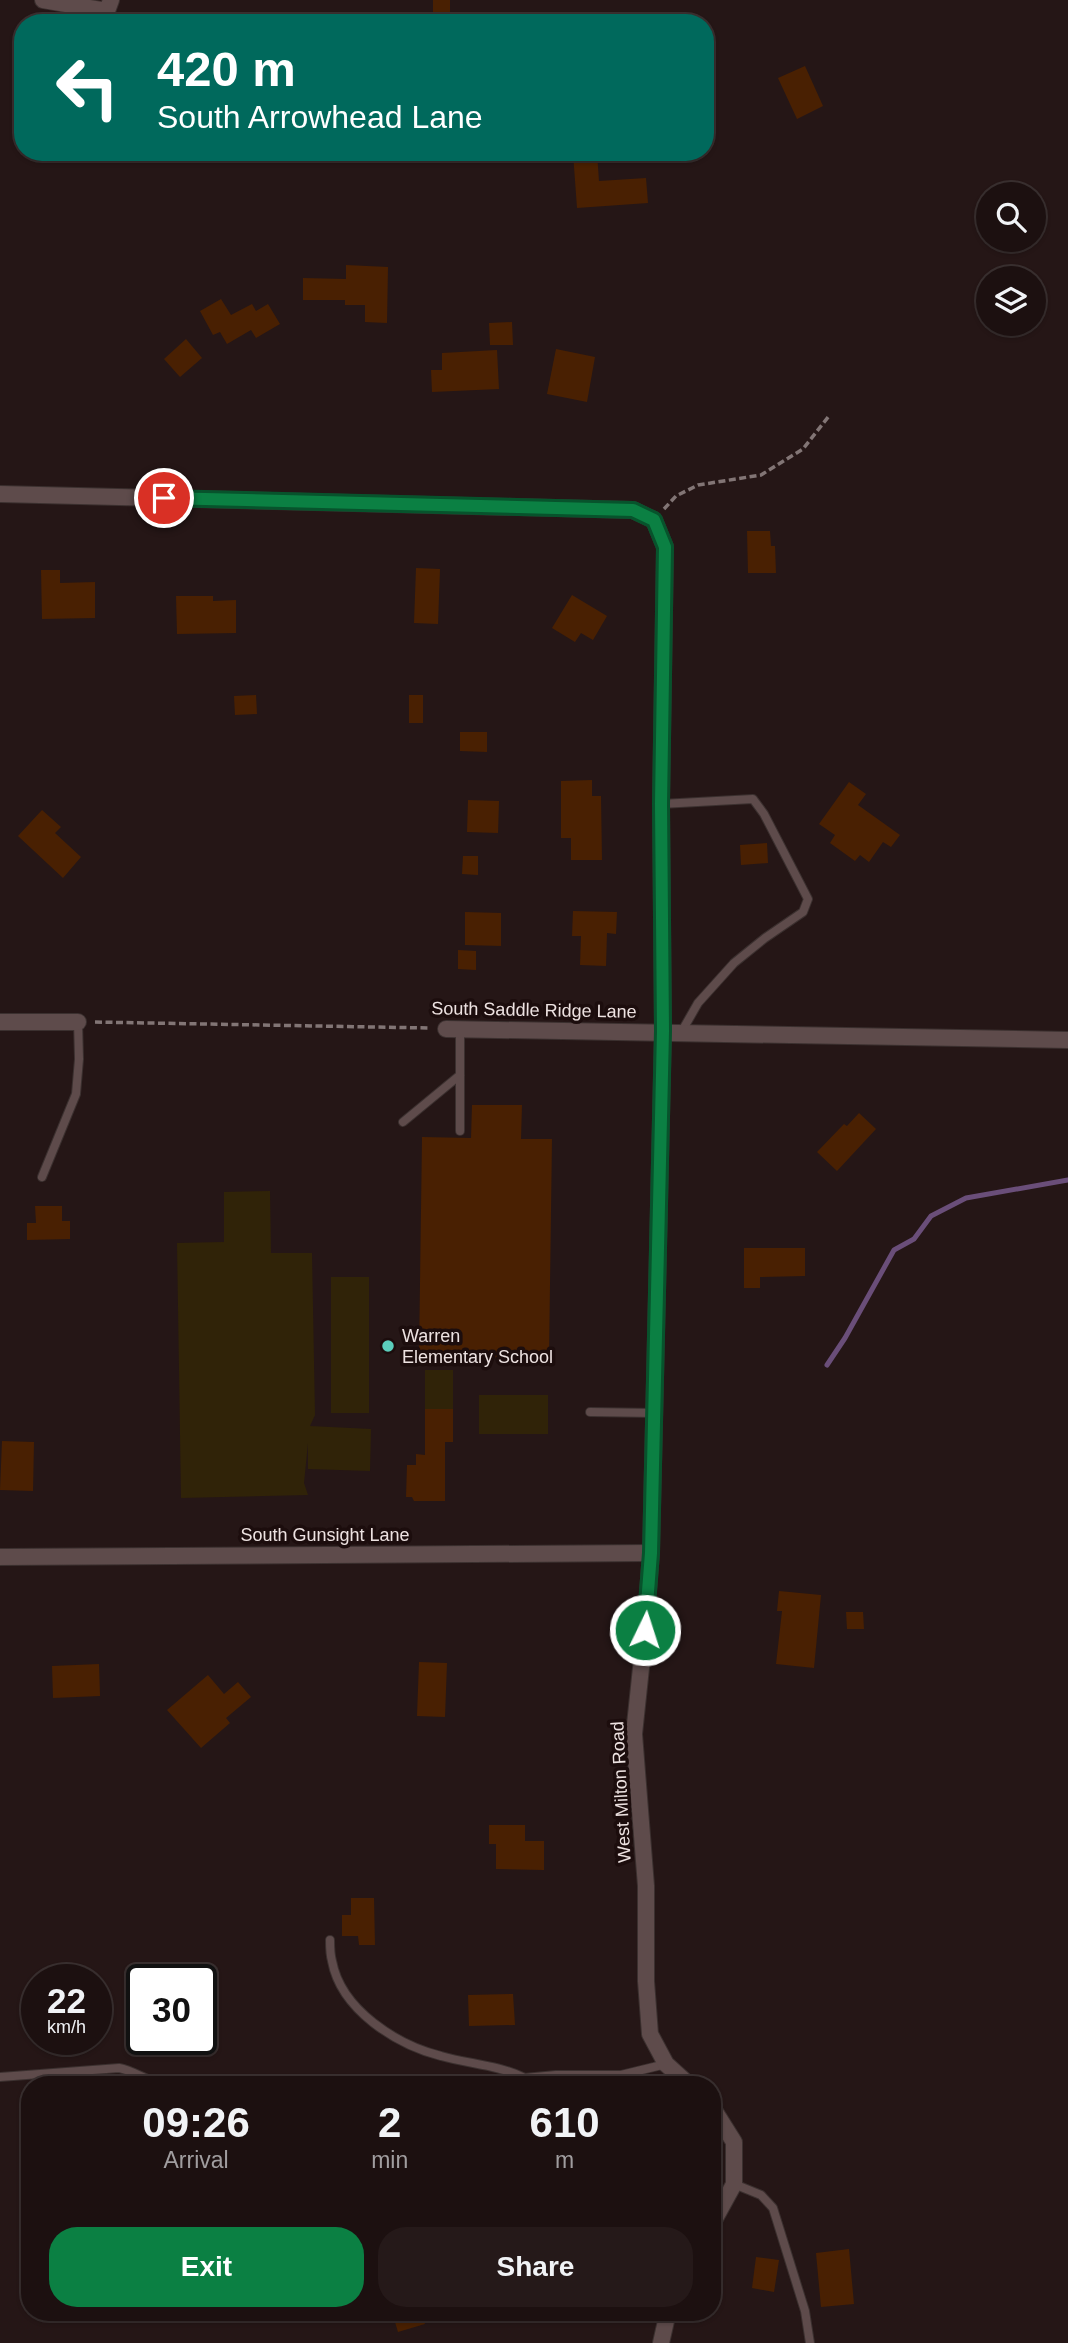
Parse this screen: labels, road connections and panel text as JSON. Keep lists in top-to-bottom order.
{
  "streets": {
    "street": ["South Saddle Ridge Lane", "South Gunsight Lane", "West Milton Road"]
  },
  "crossings": [
    ["South Saddle Ridge Lane", "West Milton Road"],
    ["South Gunsight Lane", "West Milton Road"]
  ],
  "places": ["Warren Elementary School"],
  "page": {
    "turn": ["420 m", "South Arrowhead Lane"],
    "speed": "22 km/h",
    "limit": "30",
    "eta": [
      "09:26",
      "Arrival",
      "2",
      "min",
      "610",
      "m"
    ],
    "buttons": ["Exit", "Share"]
  }
}
